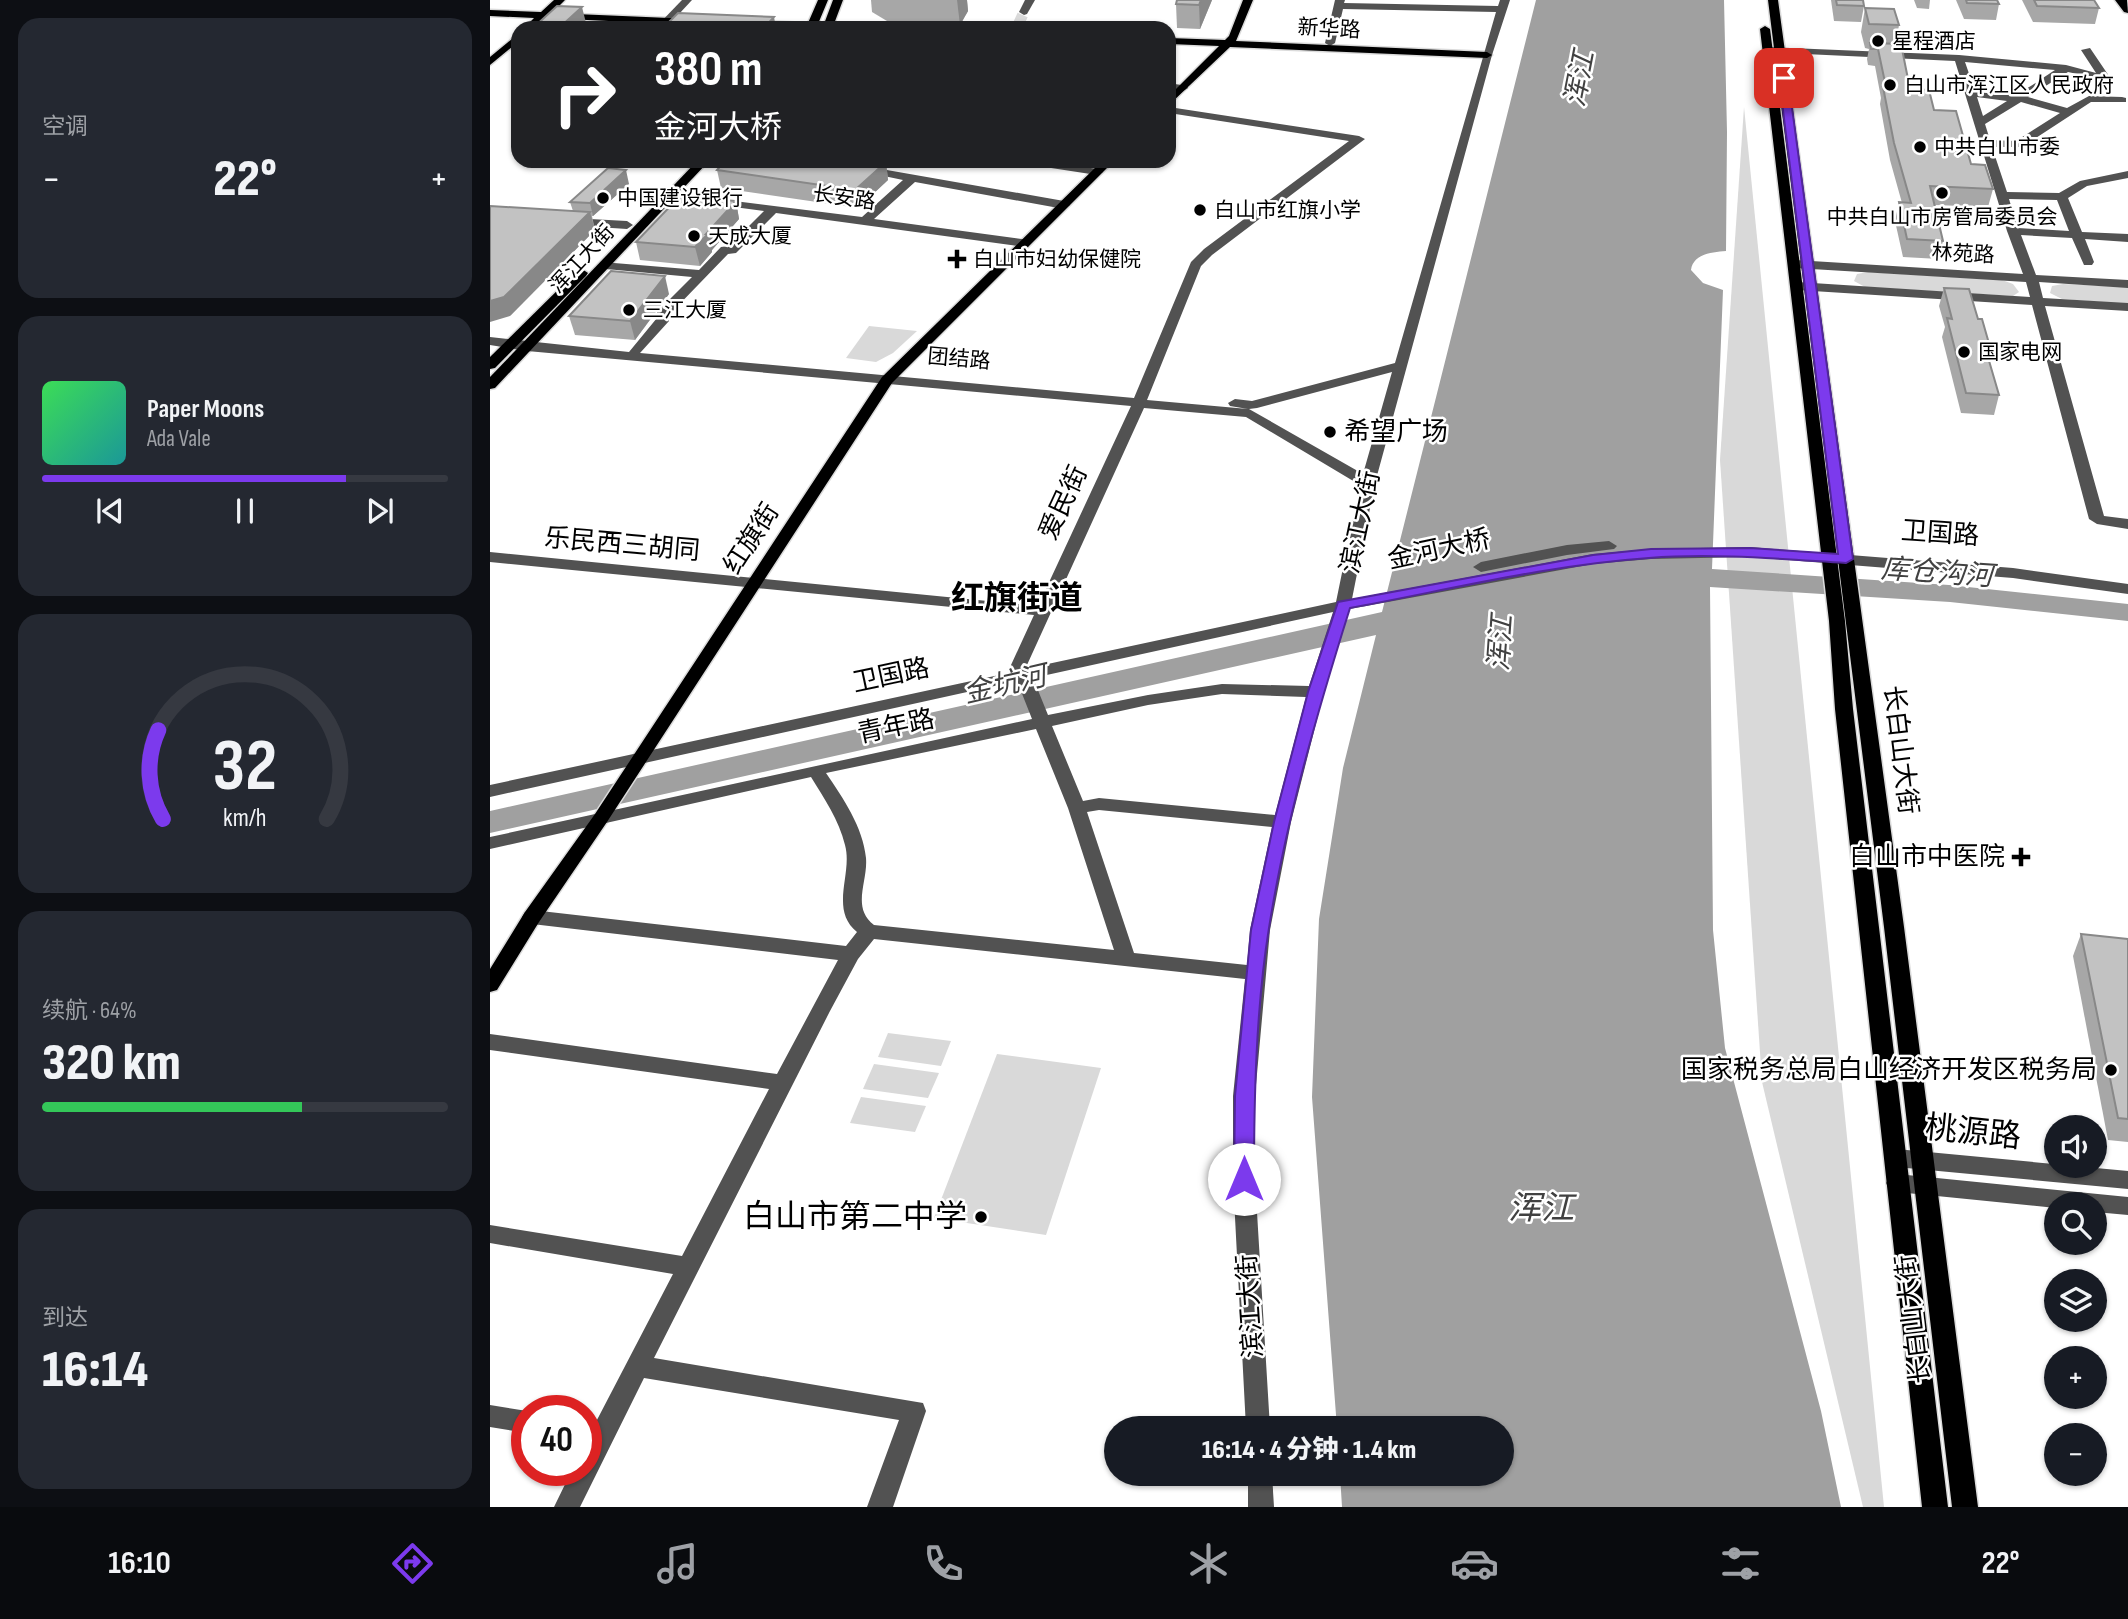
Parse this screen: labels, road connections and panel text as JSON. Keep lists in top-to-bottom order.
{
  "streets": {
    "main road": [
      "新华路",
      "浑江大街",
      "红旗街",
      "长白山大街"
    ],
    "street": [
      "长安路",
      "林苑路",
      "团结路",
      "爱民街",
      "滨江大街",
      "卫国路",
      "乐民西三胡同",
      "金河大桥",
      "青年路",
      "桃源路"
    ]
  },
  "crossings": [
    ["新华路", "滨江大街"],
    ["长安路", "浑江大街"],
    ["长安路", "红旗街"],
    ["林苑路", "长白山大街"],
    ["浑江大街", "团结路"],
    ["团结路", "爱民街"],
    ["团结路", "滨江大街"],
    ["团结路", "红旗街"],
    ["爱民街", "卫国路"],
    ["爱民街", "乐民西三胡同"],
    ["滨江大街", "卫国路"],
    ["滨江大街", "金河大桥"],
    ["滨江大街", "青年路"],
    ["卫国路", "红旗街"],
    ["卫国路", "金河大桥"],
    ["卫国路", "长白山大街"],
    ["红旗街", "乐民西三胡同"],
    ["红旗街", "青年路"],
    ["长白山大街", "桃源路"]
  ],
  "districts": ["红旗街道"],
  "water": ["浑江", "库仓沟河", "金坑河"],
  "places": {
    "other": [
      "星程酒店",
      "白山市浑江区人民政府",
      "中共白山市委",
      "中共白山市房管局委员会",
      "中国建设银行",
      "白山市红旗小学",
      "天成大厦",
      "三江大厦",
      "国家电网",
      "希望广场",
      "国家税务总局白山经济开发区税务局",
      "白山市第二中学"
    ],
    "health": ["白山市妇幼保健院", "白山市中医院"]
  },
  "page": {
    "tile": [
      "空调",
      ["续航 · 64%", "320 km"],
      ["到达", "16:14"]
    ],
    "turn": ["380 m", "金河大桥"],
    "heat": ["−", "22°", "+"],
    "song": ["Paper Moons", "Ada Vale"],
    "map_buttons": ["+", "−"],
    "limit": "40",
    "trip": "16:14 · 4 分钟 · 1.4 km",
    "tabs": ["16:10", "22°"],
    "gauge": ["32", "km/h"]
  }
}
